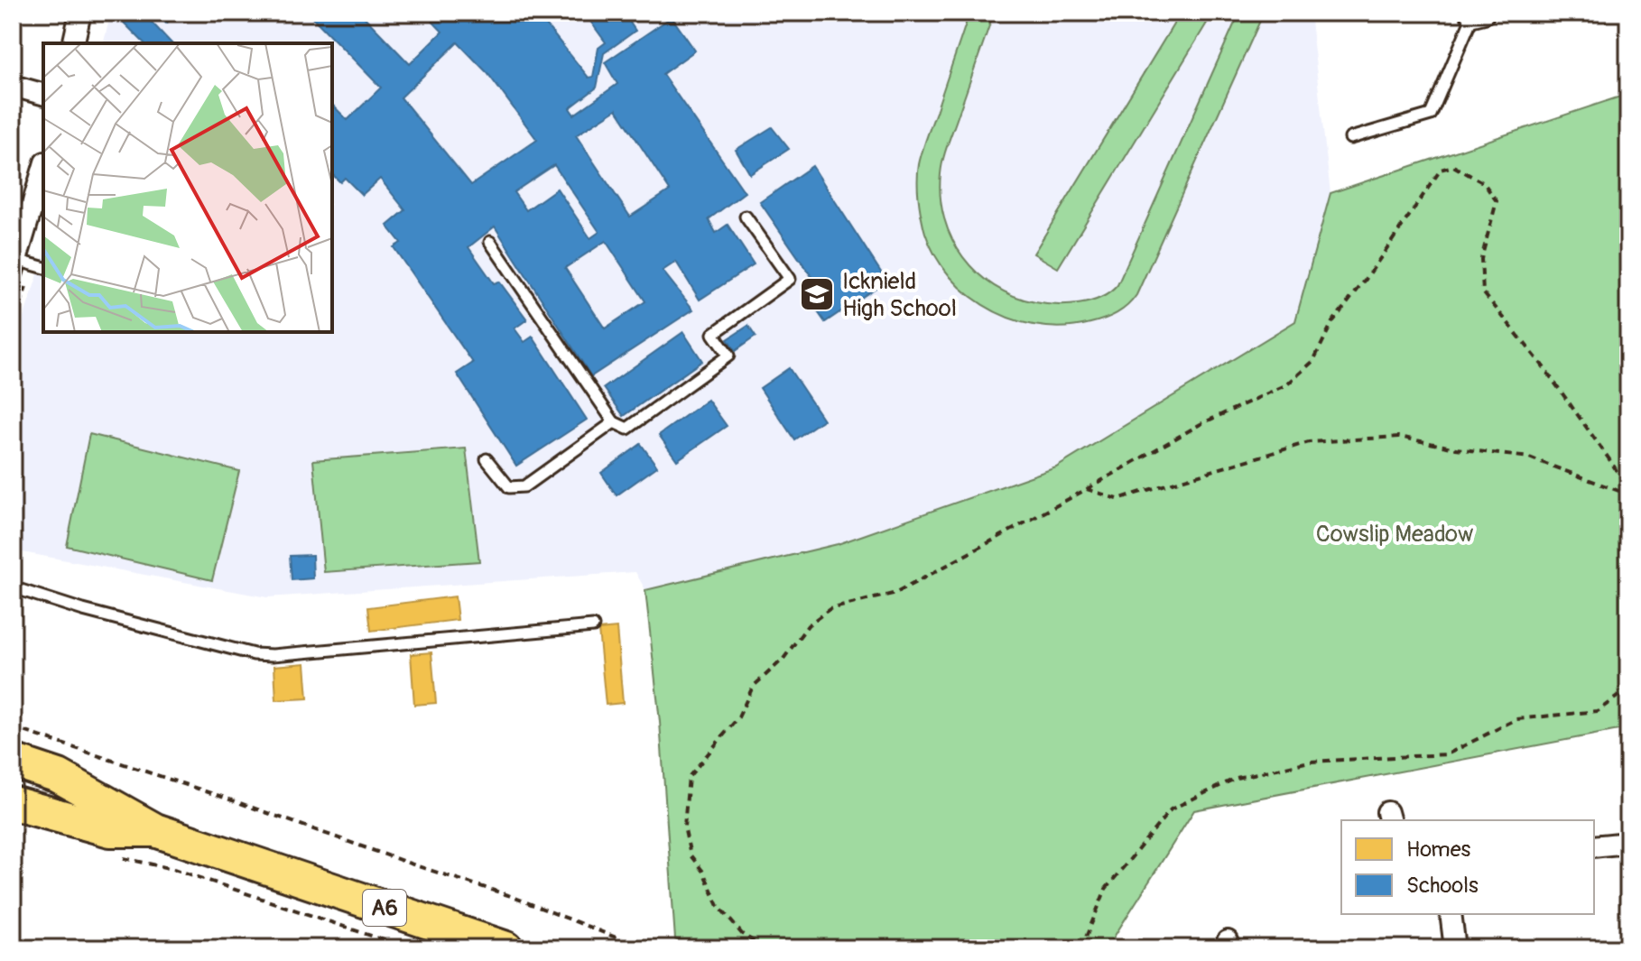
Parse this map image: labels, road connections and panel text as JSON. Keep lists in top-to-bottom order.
{
  "streets": {
    "highway": ["A6"]
  },
  "parks": ["Cowslip Meadow"],
  "places": {
    "school or university": ["Icknield High School"]
  },
  "legend": ["Homes", "Schools"]
}
